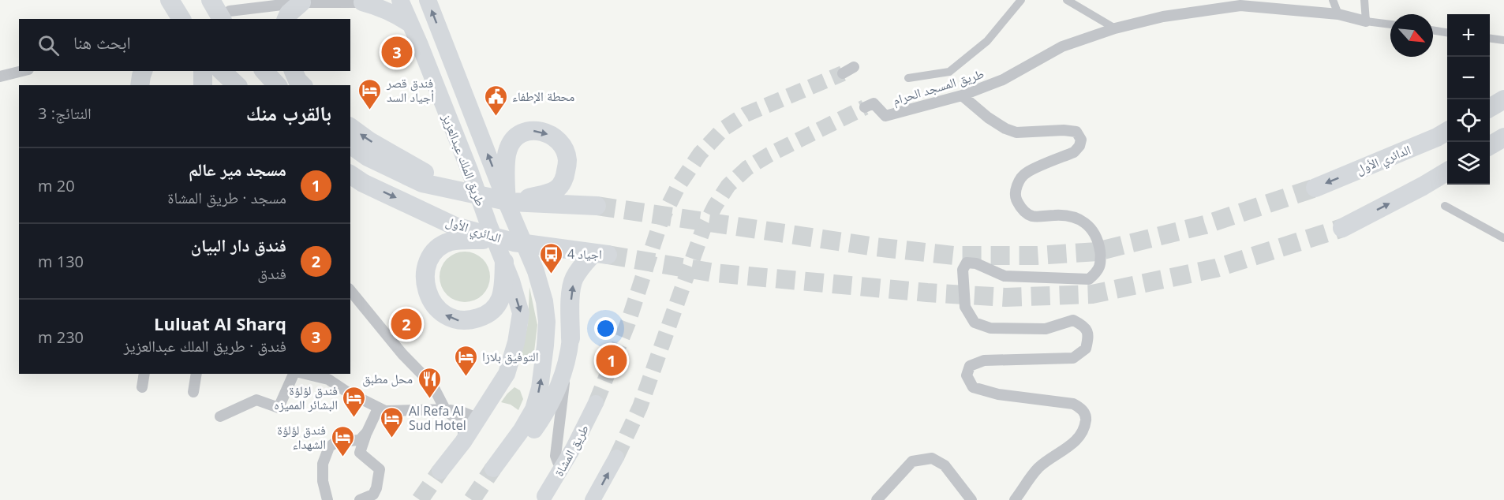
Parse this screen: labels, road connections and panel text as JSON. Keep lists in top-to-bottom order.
{
  "streets": {
    "highway": ["الدائري الأول", "طريق الملك عبدالعزيز"],
    "main road": ["طريق المشاة"],
    "street": ["طريق المسجد الحرام"]
  },
  "places": {
    "hotel": [
      "فندق قصر أجياد السد",
      "التوفيق بلازا",
      "فندق لؤلؤة البشائر المميزه",
      "Al Refa Al Sud Hotel",
      "فندق لؤلؤة الشهداء"
    ],
    "public building": ["محطة الإطفاء"],
    "bus stop": ["اجياد 4"],
    "restaurant": ["محل مطبق"]
  },
  "north": "bottom right",
  "page": {
    "map_buttons": ["+", "−"],
    "search": "ابحث هنا",
    "pins": ["3", "2", "1"],
    "heading": ["بالقرب منك", "النتائج: 3"],
    "list": [
      {
        "mark": "1",
        "name": "مسجد مير عالم",
        "note": "مسجد · طريق المشاة",
        "value": "20 m"
      },
      {
        "mark": "2",
        "name": "فندق دار البيان",
        "note": "فندق",
        "value": "130 m"
      },
      {
        "mark": "3",
        "name": "Luluat Al Sharq",
        "note": "فندق · طريق الملك عبدالعزيز",
        "value": "230 m"
      }
    ]
  }
}
